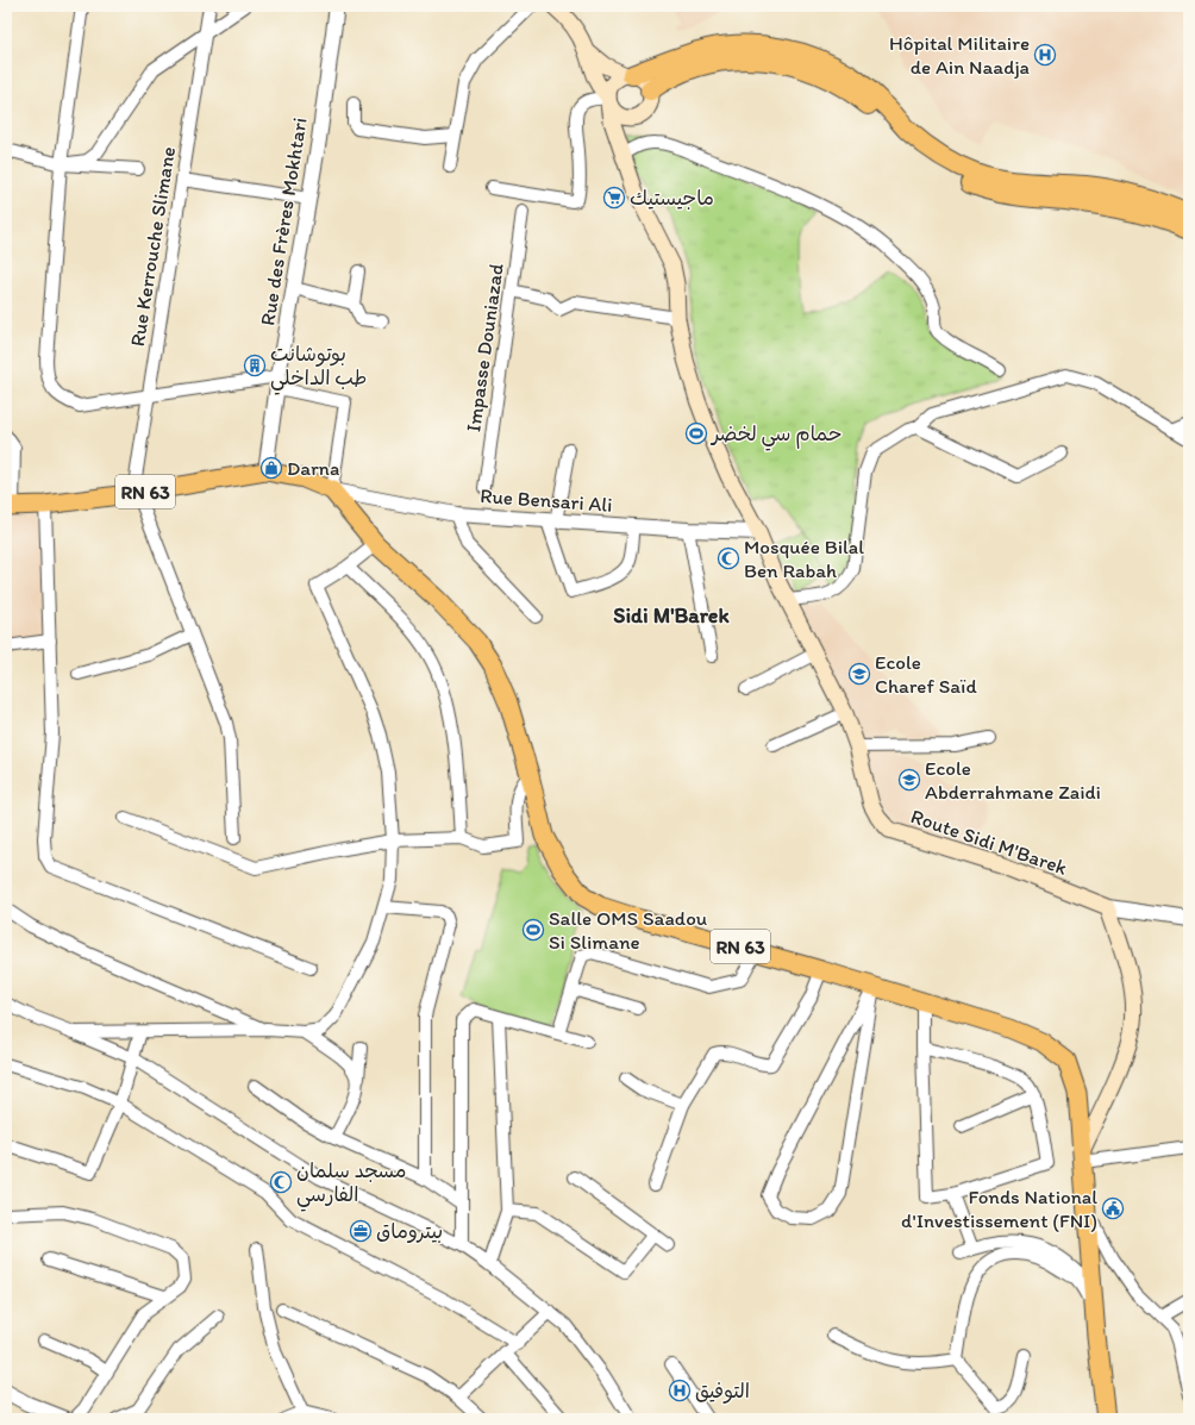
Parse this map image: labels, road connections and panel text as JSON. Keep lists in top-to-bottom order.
{
  "streets": {
    "main road": ["RN 63", "Route Sidi M'Barek"],
    "street": [
      "Rue des Frères Mokhtari",
      "Rue Kerrouche Slimane",
      "Impasse Douniazad",
      "Rue Bensari Ali"
    ]
  },
  "crossings": [
    ["Rue des Frères Mokhtari", "RN 63"],
    ["Rue Kerrouche Slimane", "RN 63"],
    ["RN 63", "Rue Bensari Ali"],
    ["Rue Bensari Ali", "Route Sidi M'Barek"]
  ],
  "districts": ["Sidi M'Barek"],
  "places": {
    "hospital": ["Hôpital Militaire de Ain Naadja", "التوفيق"],
    "supermarket": ["ماجيستيك"],
    "building": ["بوتوشانت طب الداخلي"],
    "sports": ["حمام سي لخضر", "Salle OMS Saadou Si Slimane"],
    "shop": ["Darna"],
    "mosque": ["Mosquée Bilal Ben Rabah", "مسجد سلمان الفارسي"],
    "school or university": ["Ecole Charef Saïd", "Ecole Abderrahmane Zaidi"],
    "public building": ["Fonds National d'Investissement (FNI)"],
    "office": ["بيتروماق"]
  }
}
